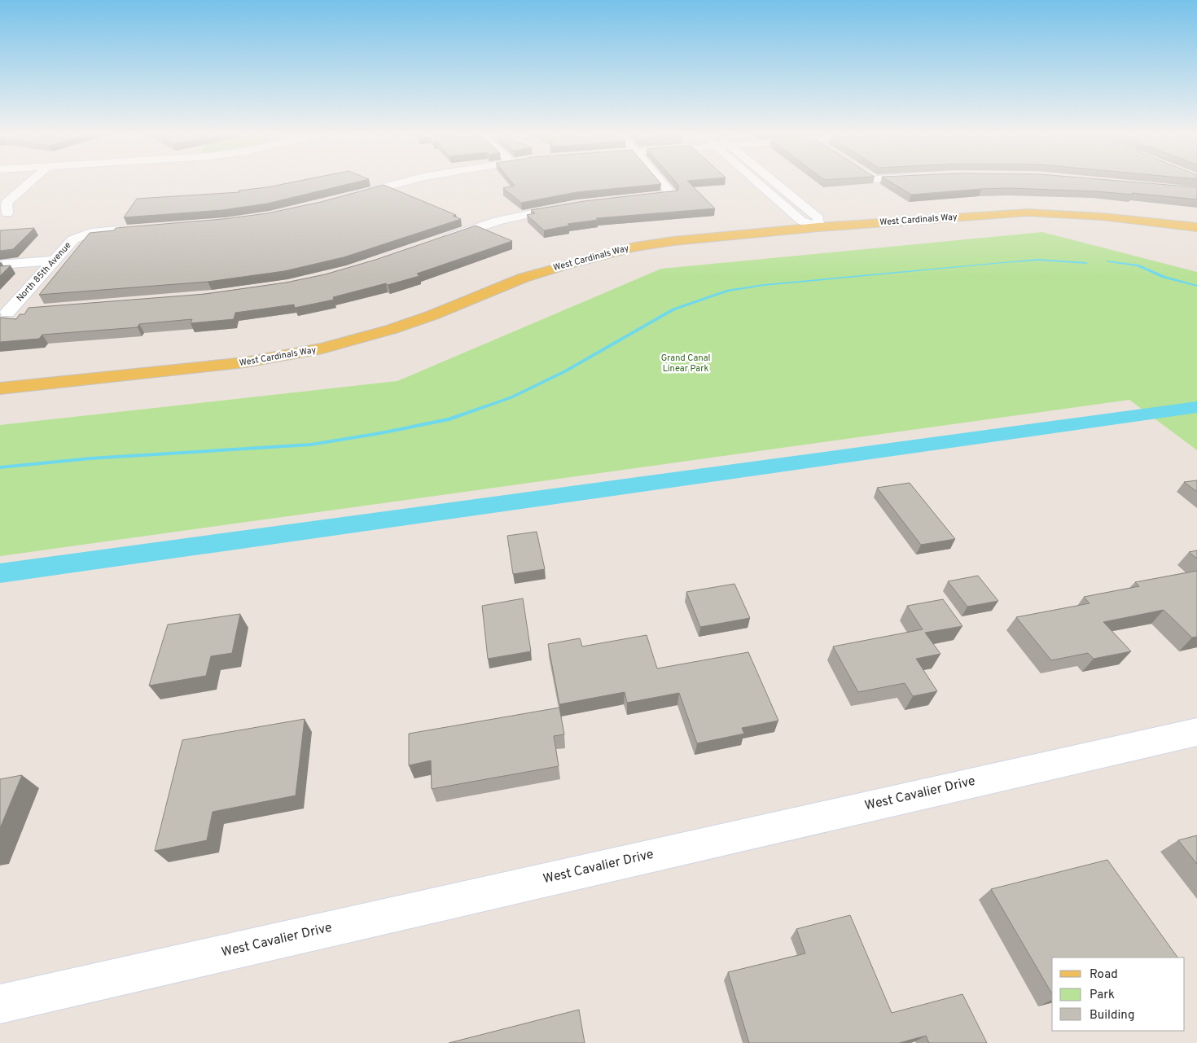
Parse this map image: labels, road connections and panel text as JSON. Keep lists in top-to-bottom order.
{
  "streets": {
    "main road": ["West Cardinals Way"],
    "street": ["North 85th Avenue", "West Cavalier Drive"]
  },
  "parks": ["Grand Canal Linear Park"],
  "legend": ["Road", "Park", "Building"]
}
